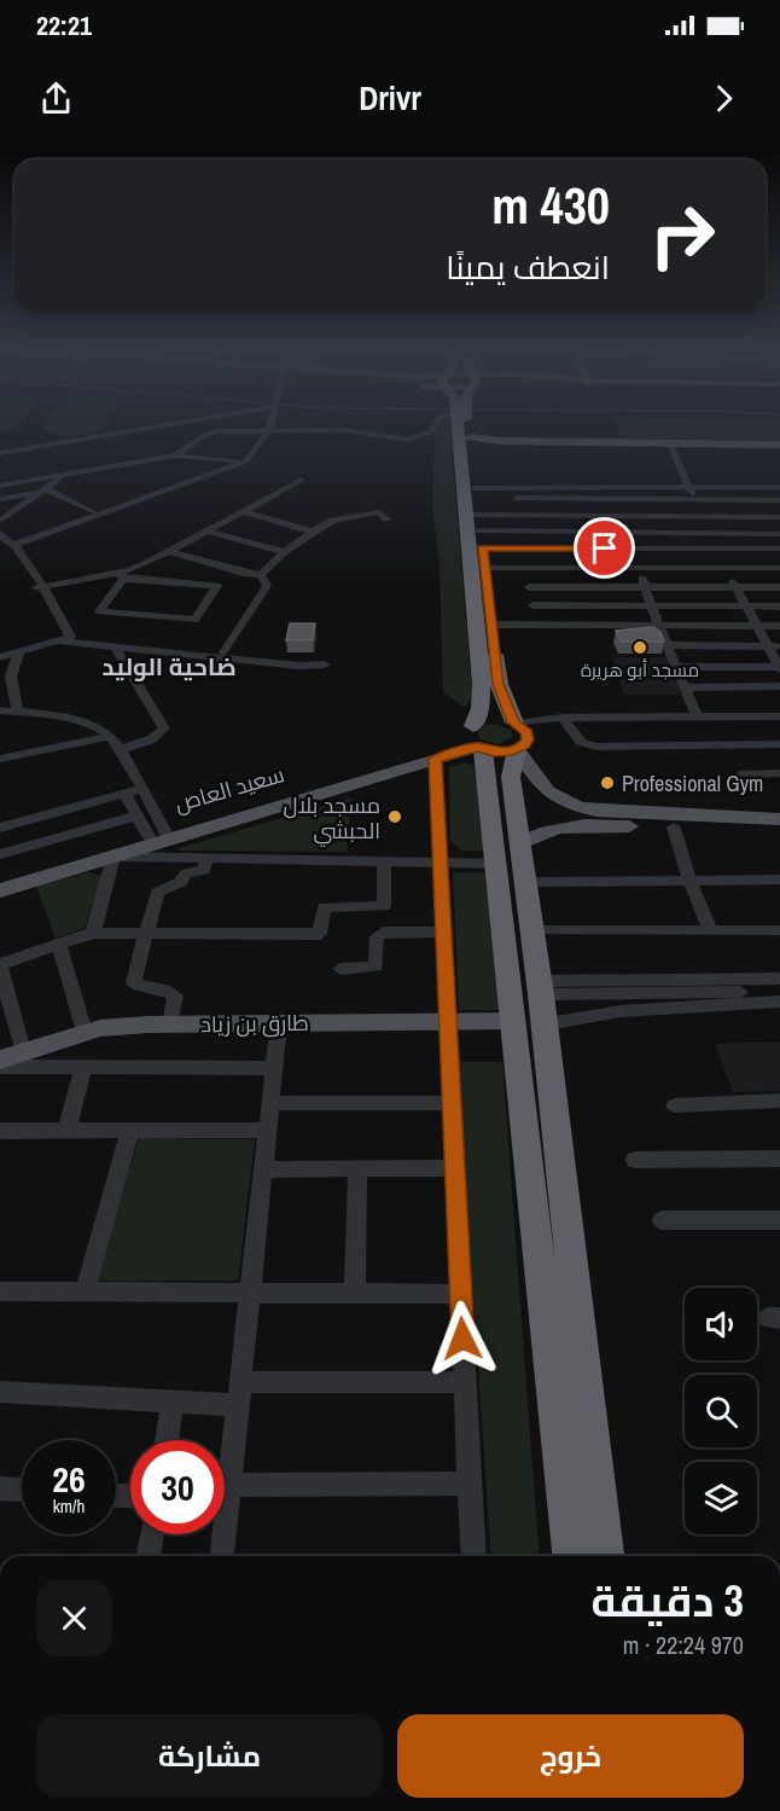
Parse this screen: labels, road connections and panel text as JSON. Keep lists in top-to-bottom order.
{
  "streets": {
    "main road": ["سعيد العاص", "طارق بن زياد"]
  },
  "districts": ["ضاحية الوليد"],
  "places": ["مسجد أبو هريرة", "Professional Gym", "مسجد بلال الحبشي"],
  "page": {
    "status": "22:21",
    "header": "Drivr",
    "turn": ["430 m", "انعطف يمينًا"],
    "speed": "26 km/h",
    "limit": "30",
    "heading": ["3 دقيقة", "970 m · 22:24"],
    "buttons": ["خروج", "مشاركة"]
  }
}
